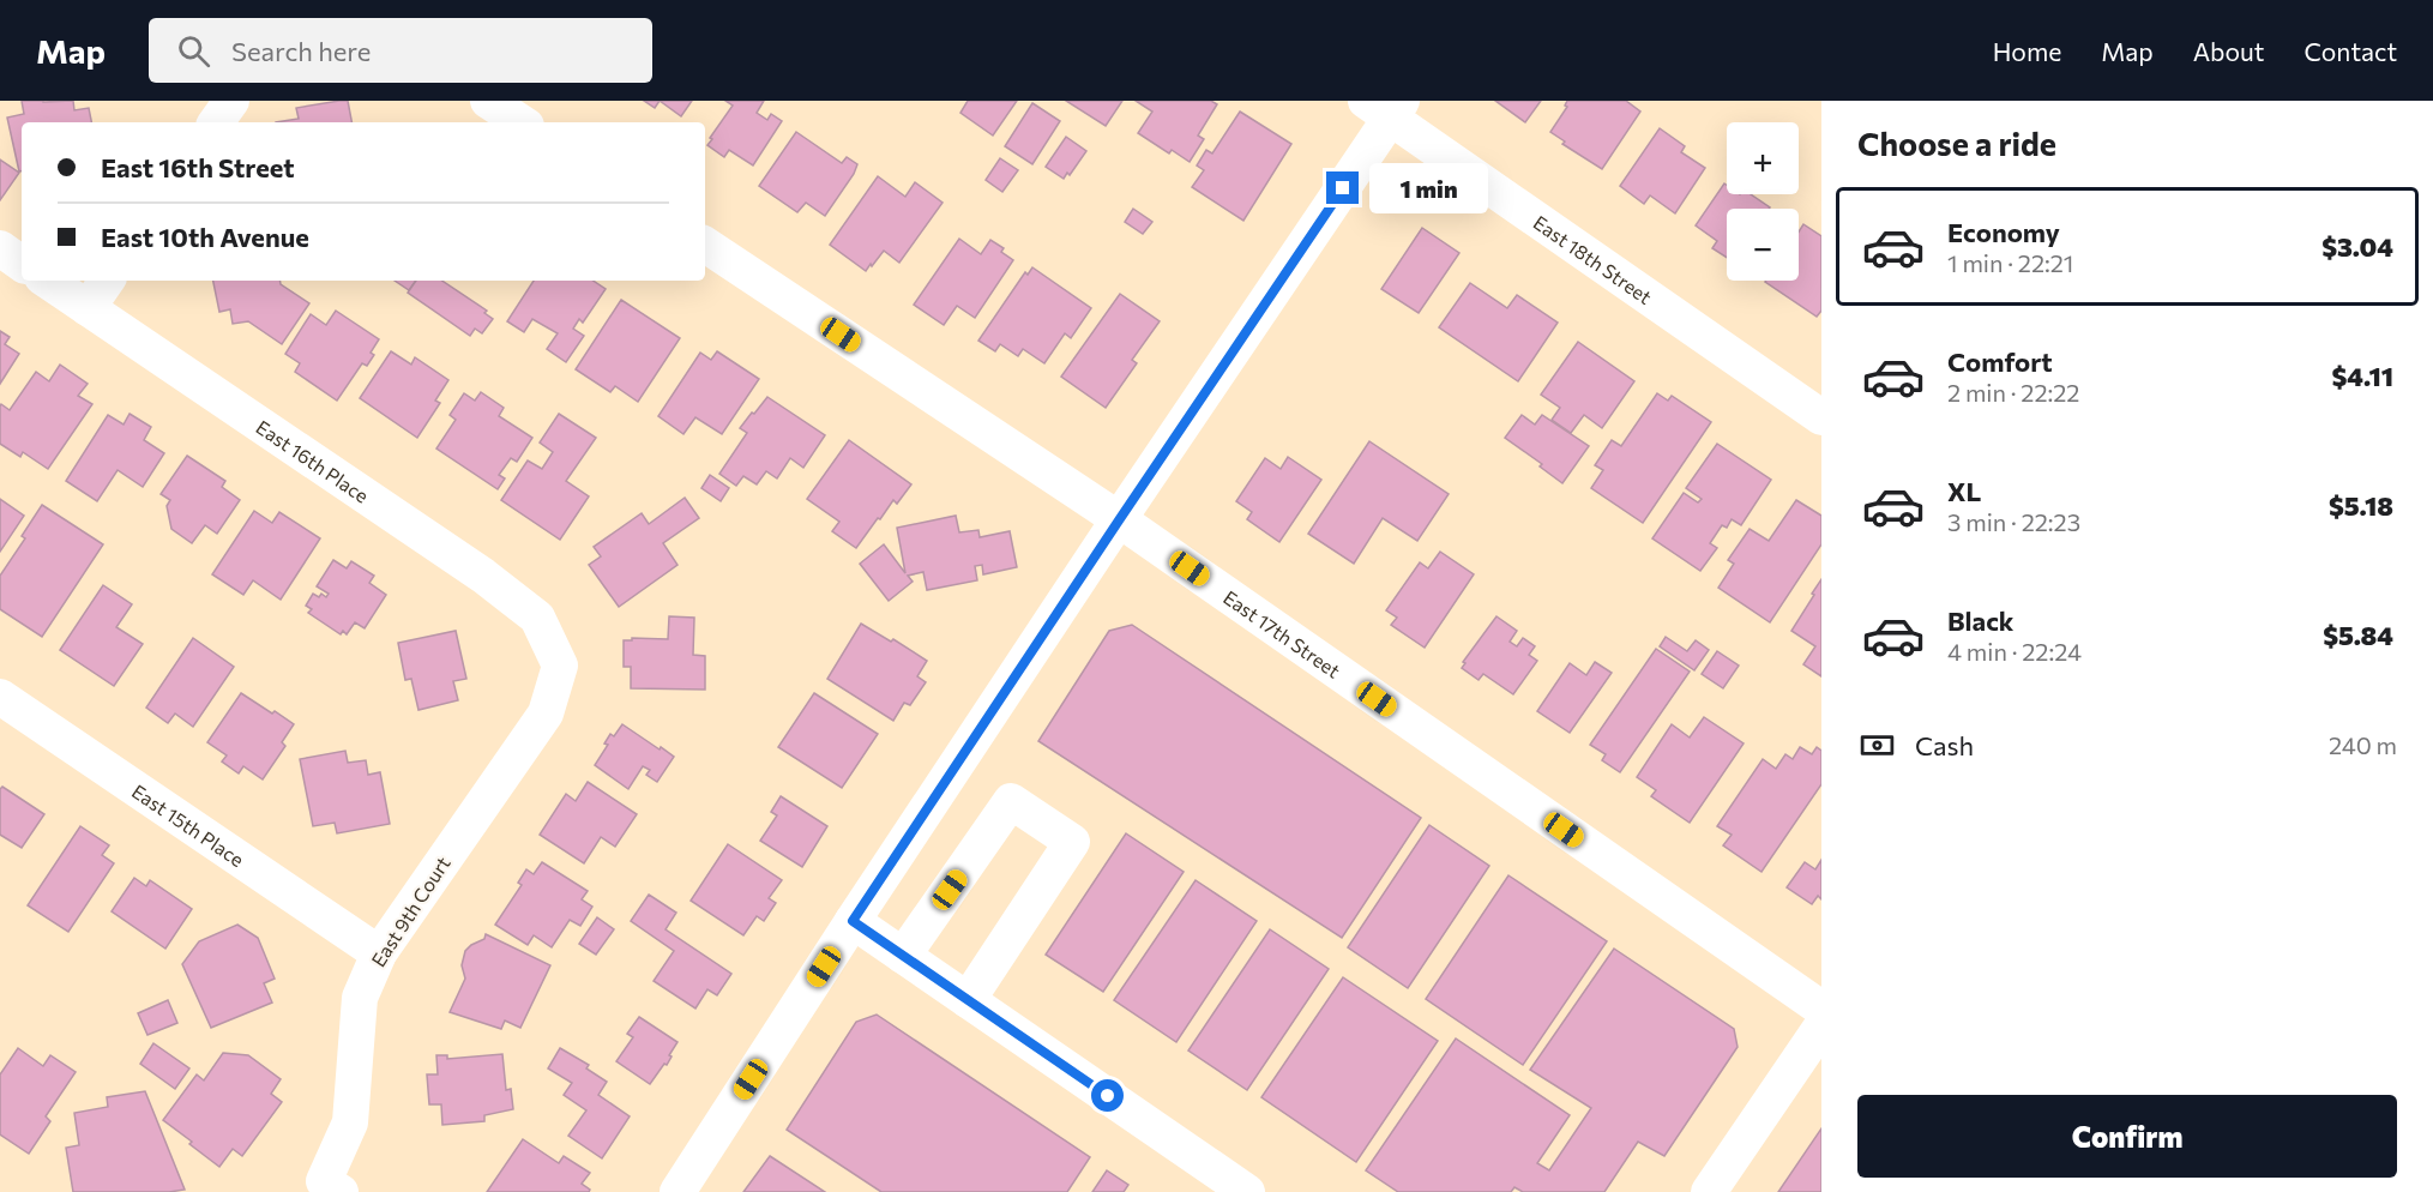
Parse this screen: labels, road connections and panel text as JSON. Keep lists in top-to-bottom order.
{
  "streets": {
    "street": [
      "East 18th Street",
      "East 16th Place",
      "East 17th Street",
      "East 15th Place",
      "East 9th Court"
    ]
  },
  "crossings": [
    ["East 16th Place", "East 9th Court"],
    ["East 15th Place", "East 9th Court"]
  ],
  "page": {
    "header": "Map",
    "search": "Search here",
    "nav": [
      "Home",
      "Map",
      "About",
      "Contact"
    ],
    "heading": "Choose a ride",
    "map_buttons": ["+", "−"],
    "banner": ["East 16th Street", "East 10th Avenue"],
    "bubble": "1 min",
    "list": [
      {
        "name": "Economy",
        "note": "1 min · 22:21",
        "value": "$3.04"
      },
      {
        "name": "Comfort",
        "note": "2 min · 22:22",
        "value": "$4.11"
      },
      {
        "name": "XL",
        "note": "3 min · 22:23",
        "value": "$5.18"
      },
      {
        "name": "Black",
        "note": "4 min · 22:24",
        "value": "$5.84"
      }
    ],
    "pay": ["Cash", "240 m"],
    "buttons": "Confirm"
  }
}
